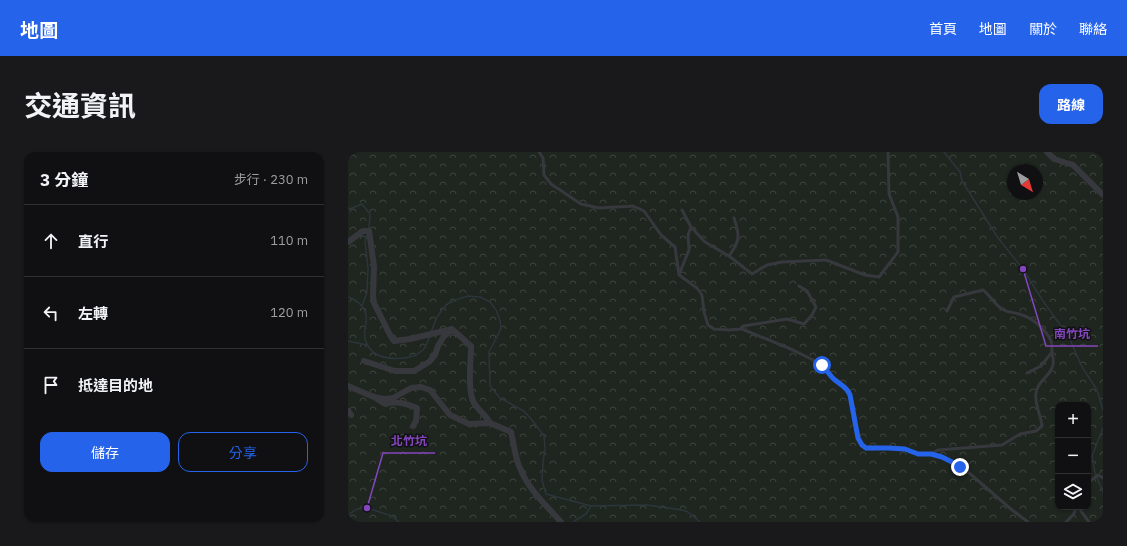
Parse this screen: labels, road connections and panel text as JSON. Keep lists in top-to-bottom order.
{
  "places": ["南竹坑", "北竹坑"],
  "north": "bottom right",
  "page": {
    "header": "地圖",
    "nav": [
      "首頁",
      "地圖",
      "關於",
      "聯絡"
    ],
    "title": "交通資訊",
    "buttons": [
      "路線",
      ["儲存", "分享"]
    ],
    "heading": ["3 分鐘", "步行 · 230 m"],
    "list": [
      ["直行", "110 m"],
      ["左轉", "120 m"],
      "抵達目的地"
    ],
    "map_buttons": ["+", "−"]
  }
}
